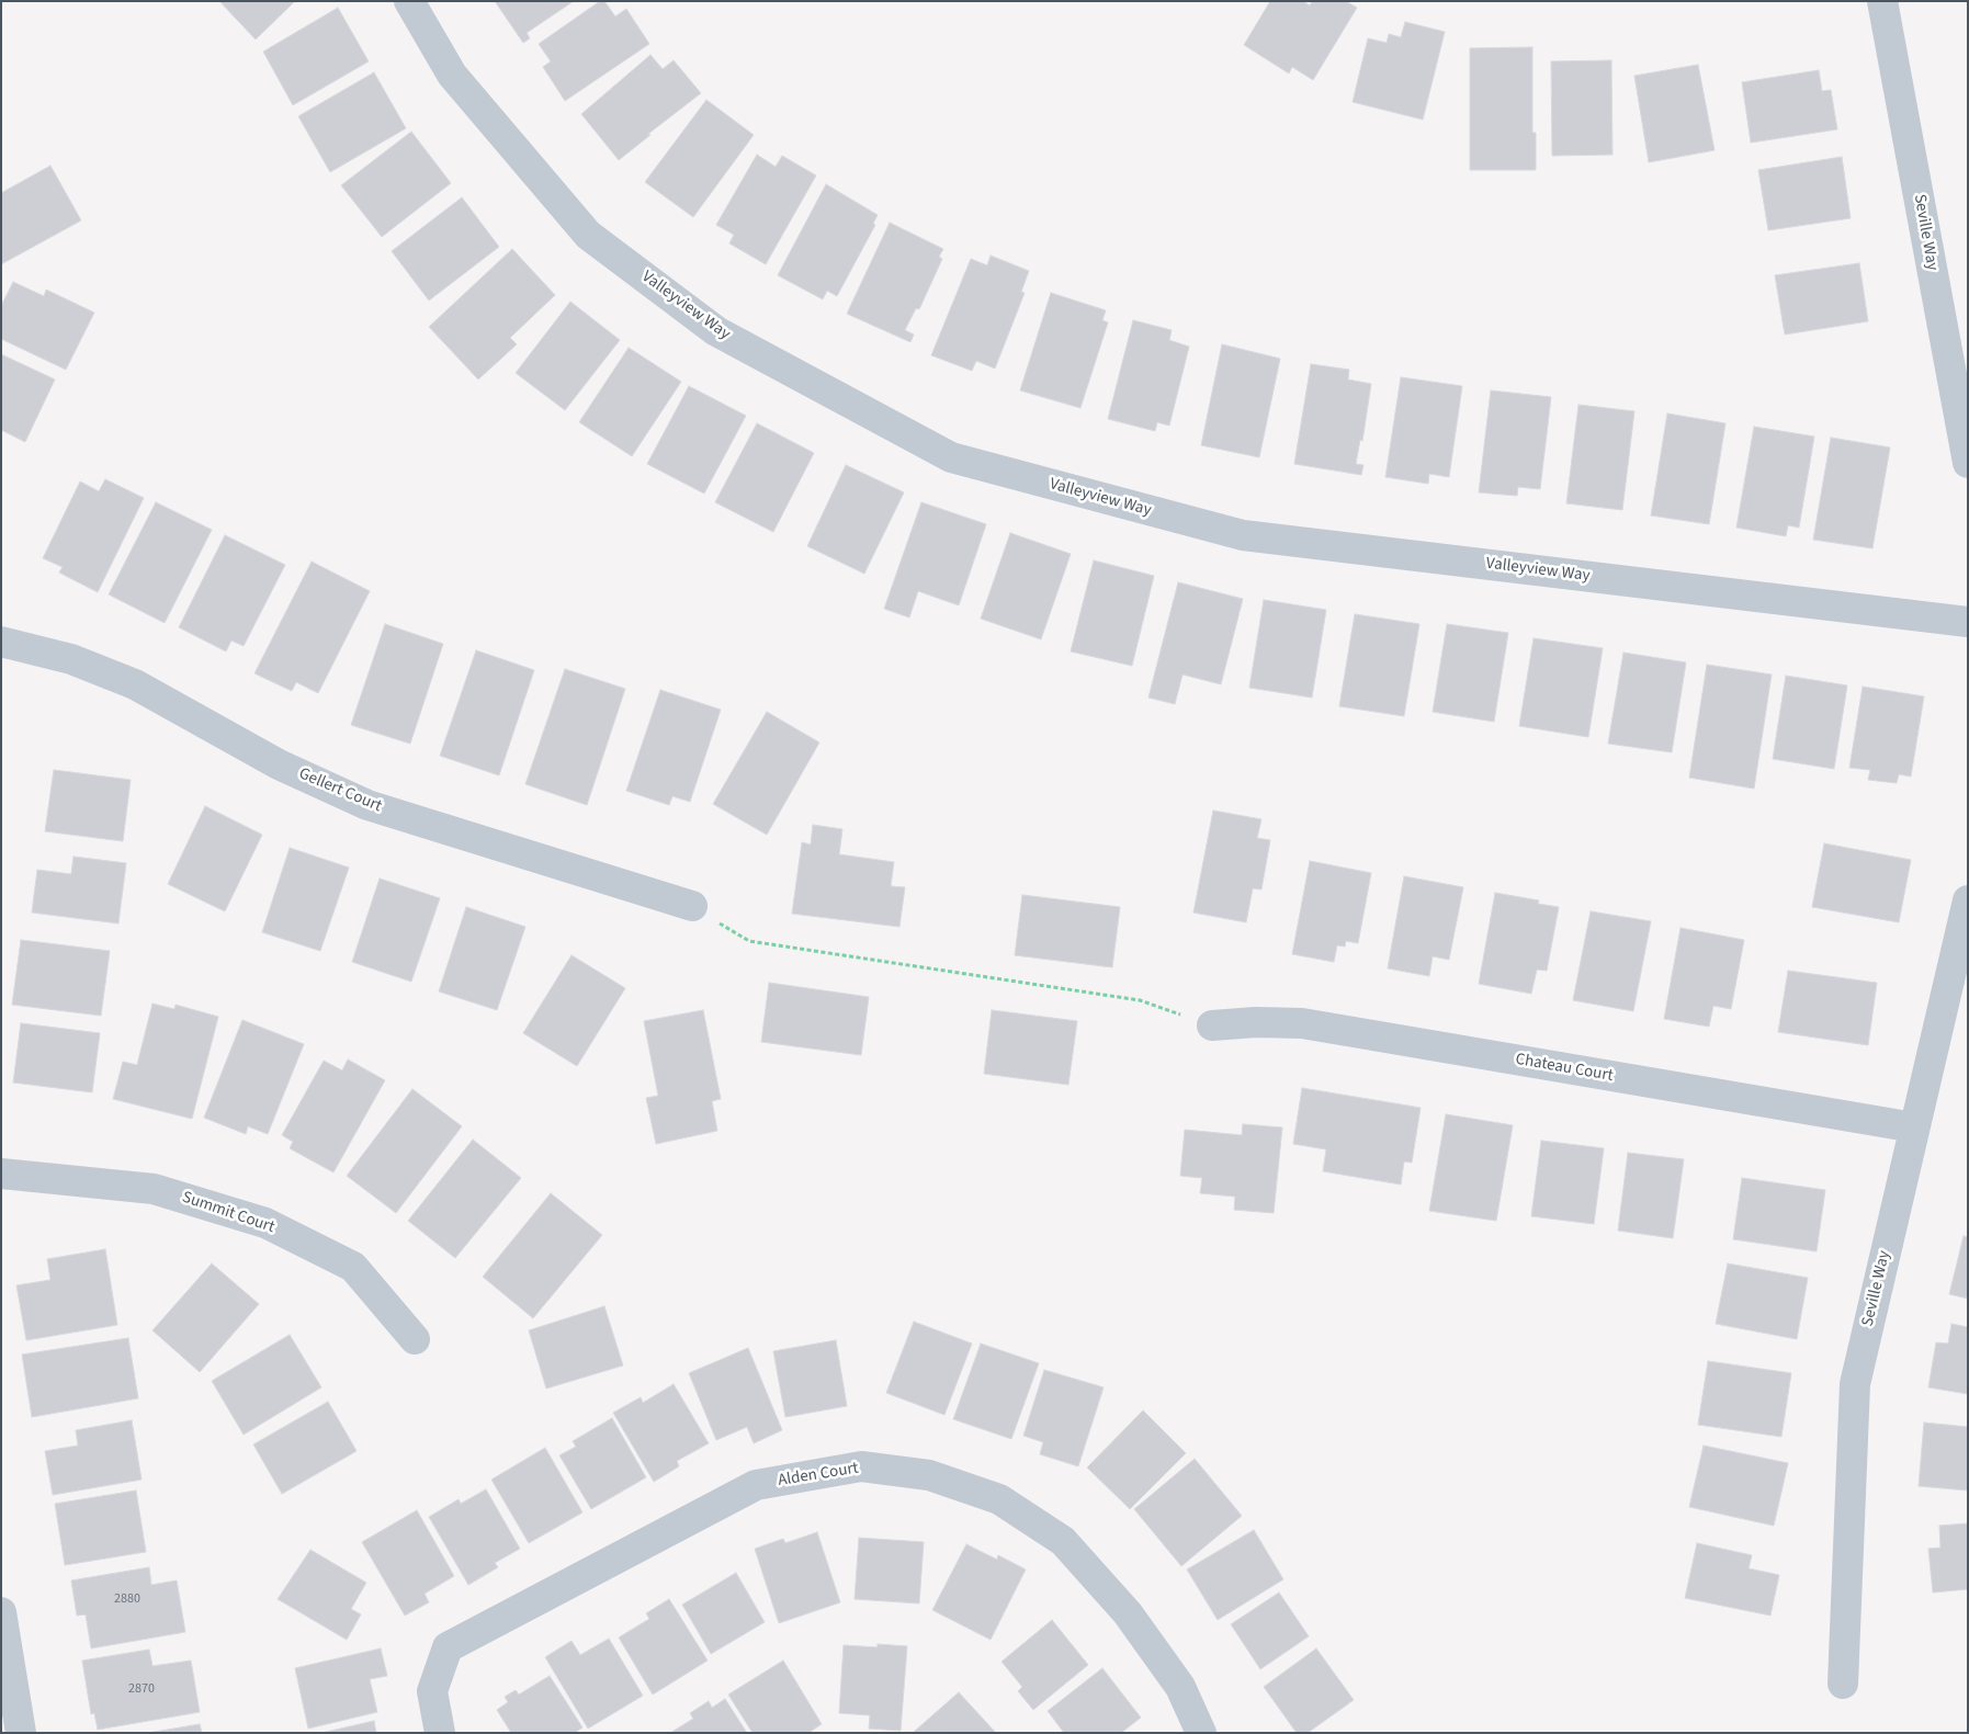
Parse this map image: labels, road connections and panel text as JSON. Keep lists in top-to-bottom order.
{
  "streets": {
    "street": [
      "Seville Way",
      "Valleyview Way",
      "Gellert Court",
      "Chateau Court",
      "Summit Court",
      "Alden Court"
    ]
  },
  "crossings": [
    ["Seville Way", "Chateau Court"]
  ],
  "house_numbers": ["2880", "2870"]
}
